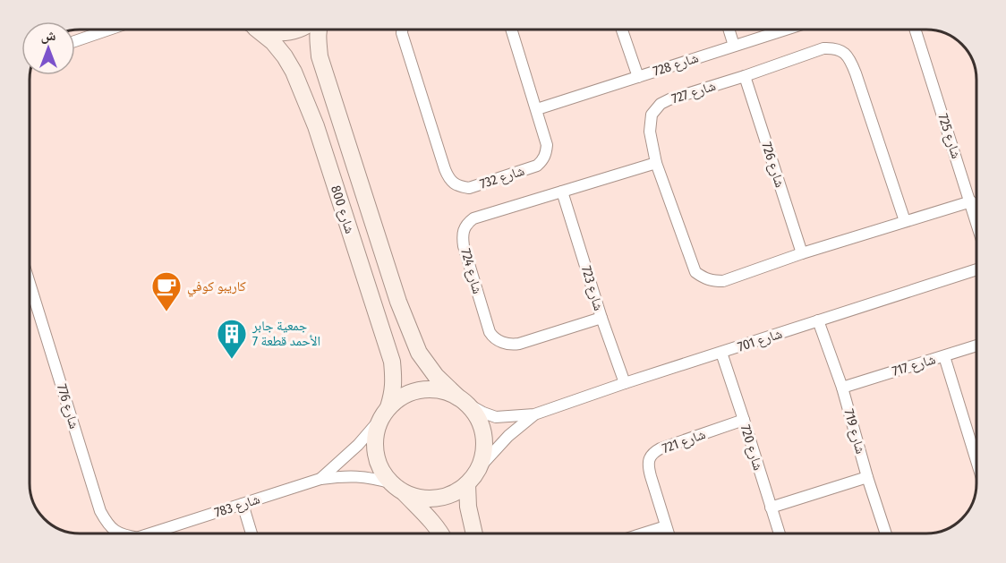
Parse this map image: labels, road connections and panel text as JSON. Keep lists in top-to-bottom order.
{
  "streets": {
    "street": [
      "شارع 728",
      "شارع 727",
      "شارع 725",
      "شارع 726",
      "شارع 732",
      "شارع 800",
      "شارع 724",
      "شارع 723",
      "شارع 701",
      "شارع 717",
      "شارع 776",
      "شارع 719",
      "شارع 721",
      "شارع 720",
      "شارع 783"
    ]
  },
  "crossings": [
    ["شارع 728", "شارع 732"],
    ["شارع 727", "شارع 725"],
    ["شارع 727", "شارع 726"],
    ["شارع 727", "شارع 724"],
    ["شارع 800", "شارع 701"],
    ["شارع 800", "شارع 783"],
    ["شارع 724", "شارع 723"],
    ["شارع 723", "شارع 701"],
    ["شارع 701", "شارع 719"],
    ["شارع 701", "شارع 720"],
    ["شارع 701", "شارع 783"],
    ["شارع 717", "شارع 719"],
    ["شارع 721", "شارع 720"]
  ],
  "places": {
    "cafe": ["كاريبو كوفي"],
    "building": ["جمعية جابر الأحمد قطعة 7"]
  },
  "north": "top"
}
